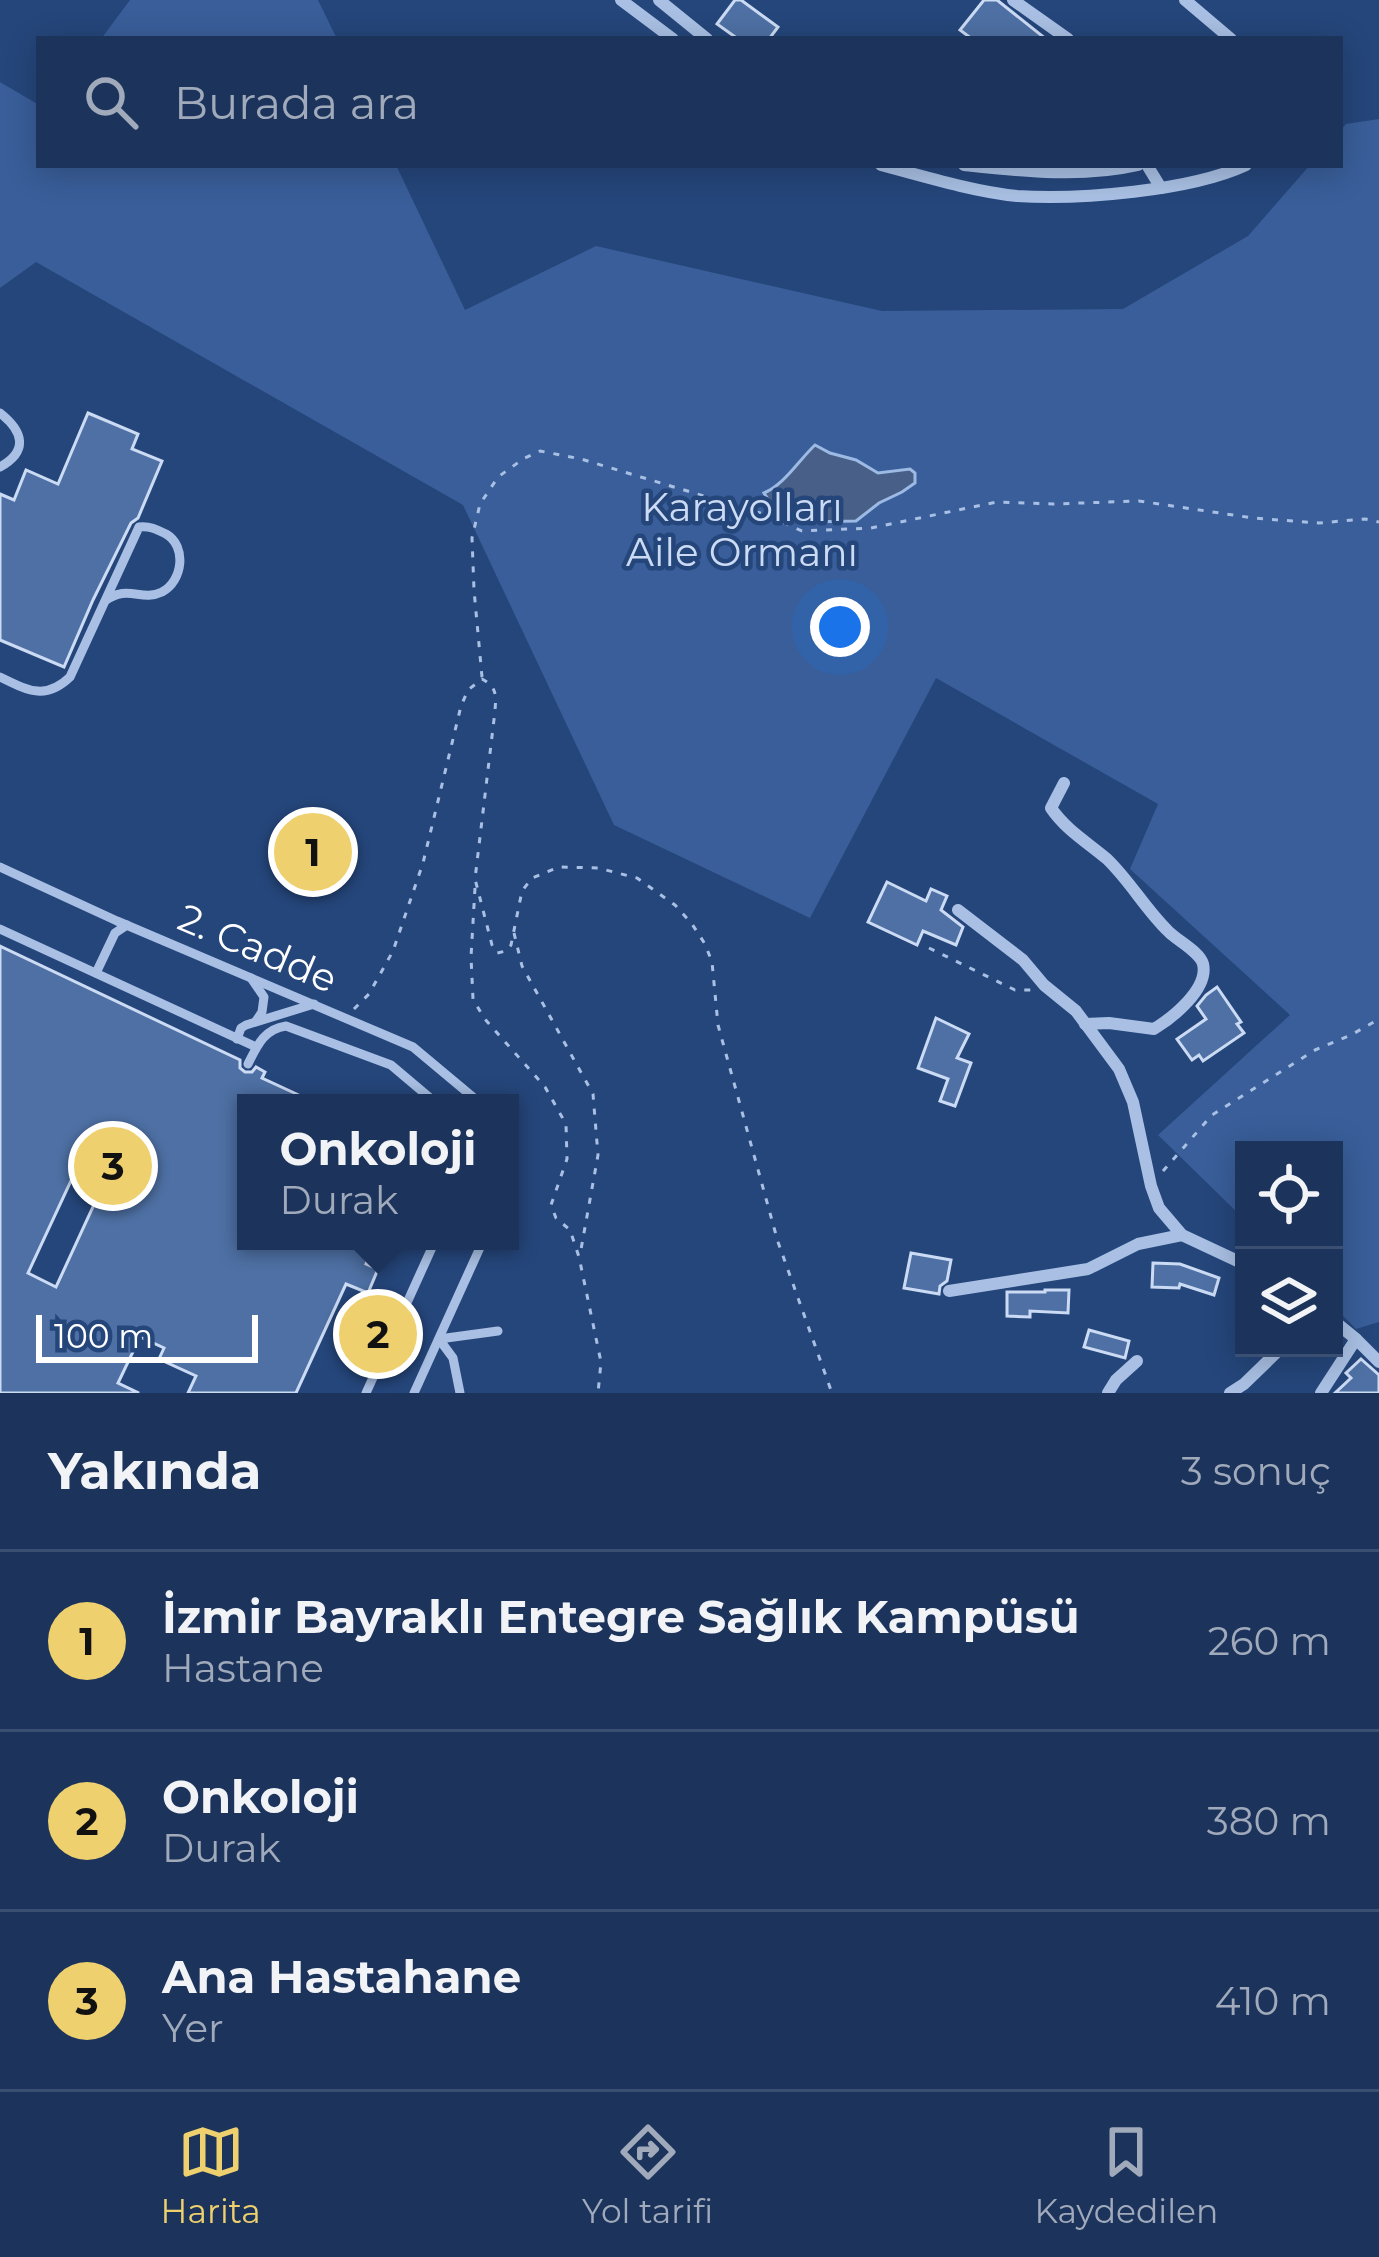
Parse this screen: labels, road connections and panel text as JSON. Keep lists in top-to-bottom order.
{
  "streets": {
    "lane": ["2. Cadde"]
  },
  "parks": ["Karayolları Aile Ormanı"],
  "scale_bar": "100 m",
  "page": {
    "search": "Burada ara",
    "pins": ["1", "3", "2"],
    "popup": ["Onkoloji", "Durak"],
    "scale": "100 m",
    "heading": ["Yakında", "3 sonuç"],
    "list": [
      {
        "mark": "1",
        "name": "İzmir Bayraklı Entegre Sağlık Kampüsü",
        "note": "Hastane",
        "value": "260 m"
      },
      {
        "mark": "2",
        "name": "Onkoloji",
        "note": "Durak",
        "value": "380 m"
      },
      {
        "mark": "3",
        "name": "Ana Hastahane",
        "note": "Yer",
        "value": "410 m"
      }
    ],
    "nav": ["Harita", "Yol tarifi", "Kaydedilen"]
  }
}
